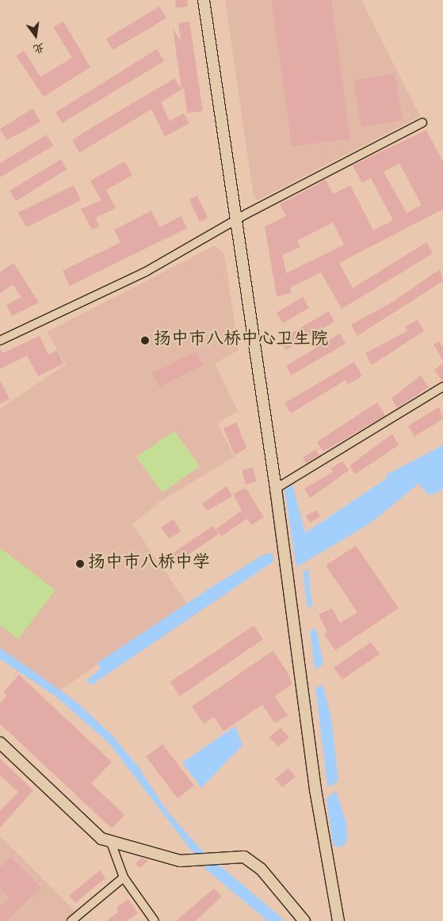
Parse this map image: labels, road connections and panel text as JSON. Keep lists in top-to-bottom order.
{
  "places": ["扬中市八桥中心卫生院", "扬中市八桥中学"],
  "north": "bottom"
}
